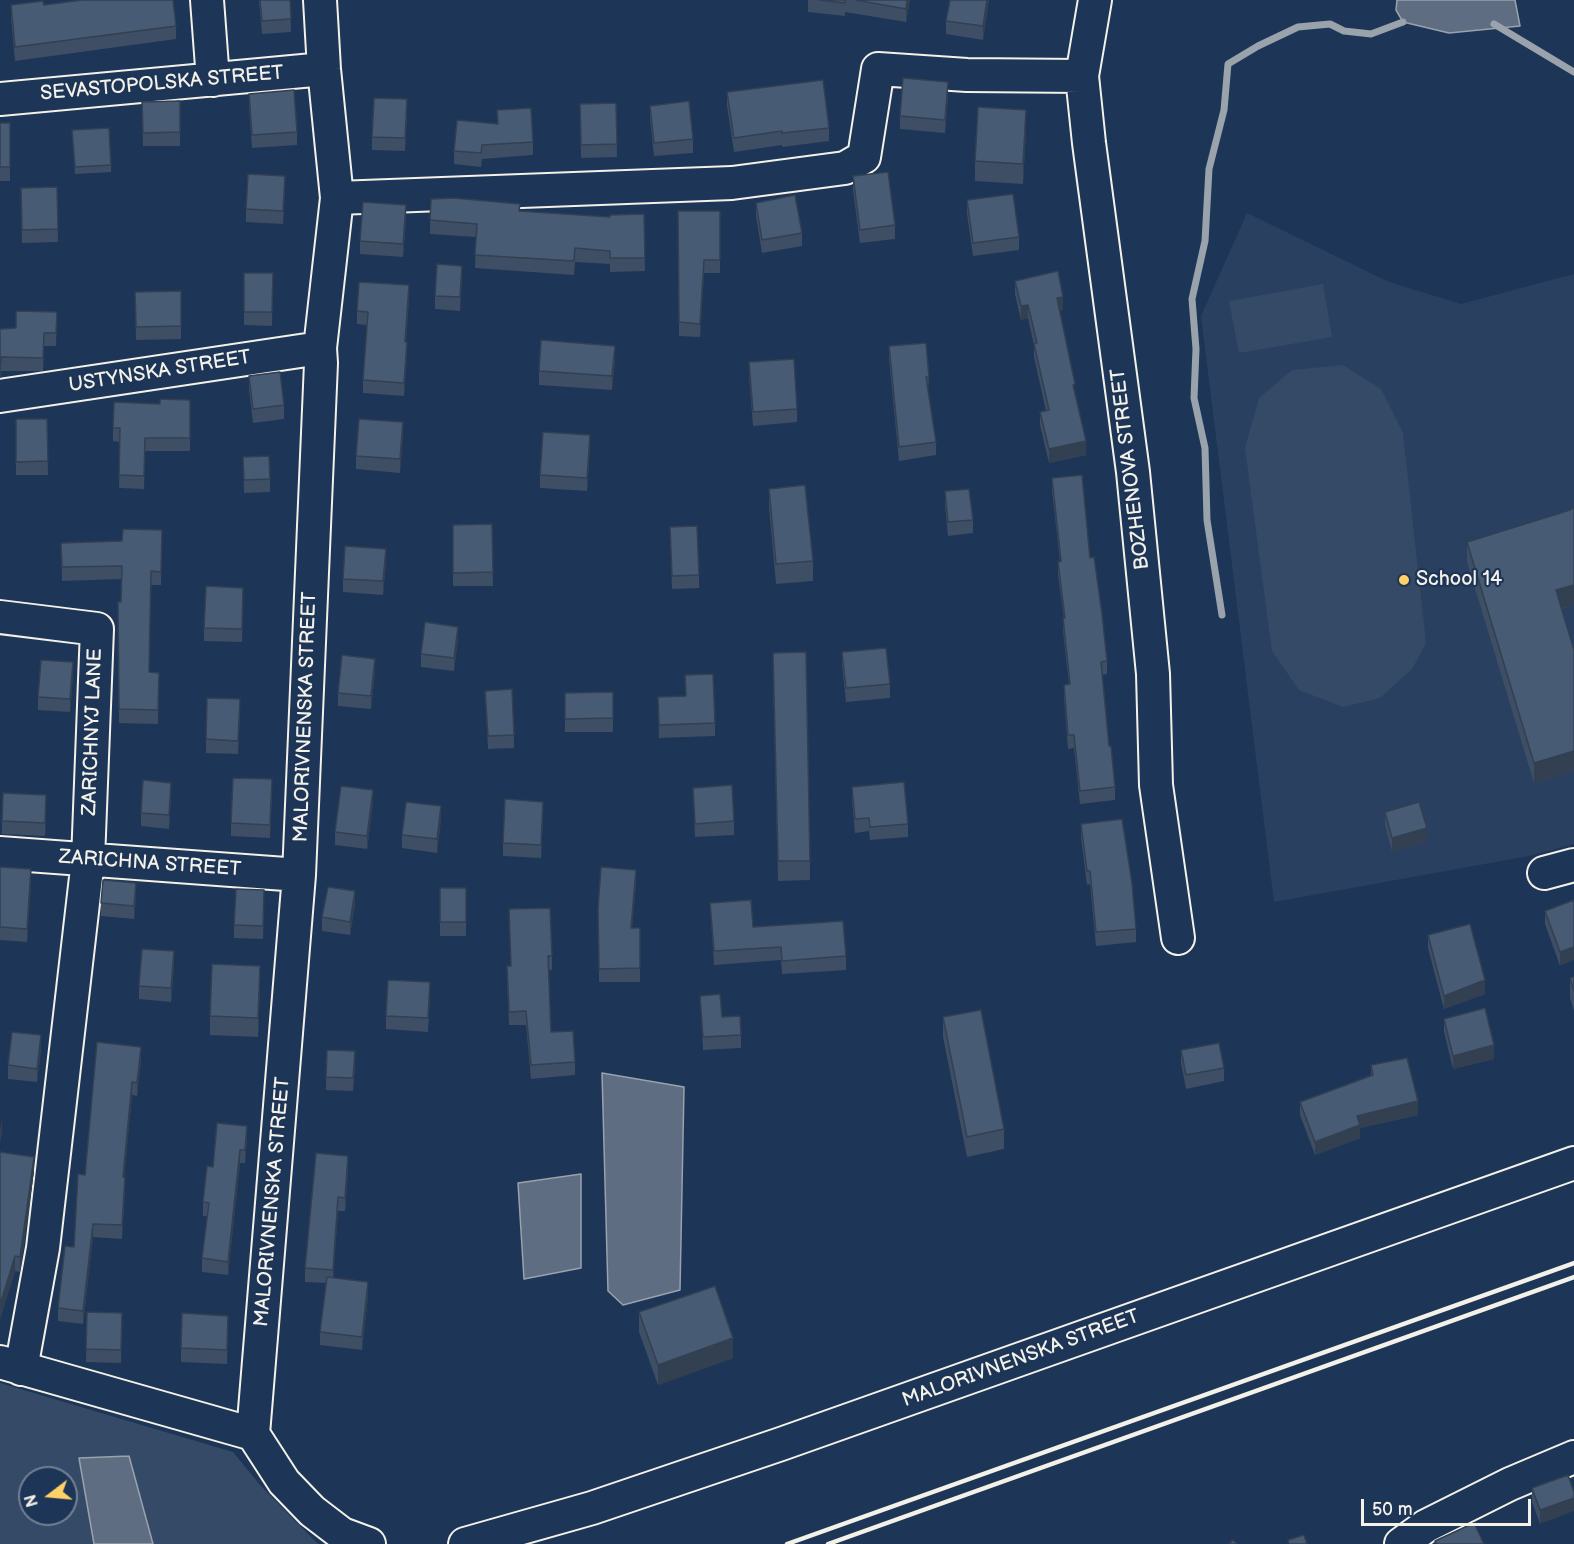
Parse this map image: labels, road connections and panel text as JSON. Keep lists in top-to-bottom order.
{
  "streets": {
    "street": [
      "SEVASTOPOLSKA STREET",
      "USTYNSKA STREET",
      "BOZHENOVA STREET",
      "MALORIVNENSKA STREET",
      "ZARICHNYJ LANE",
      "ZARICHNA STREET"
    ]
  },
  "crossings": [
    ["SEVASTOPOLSKA STREET", "MALORIVNENSKA STREET"],
    ["USTYNSKA STREET", "MALORIVNENSKA STREET"],
    ["MALORIVNENSKA STREET", "ZARICHNA STREET"],
    ["ZARICHNYJ LANE", "ZARICHNA STREET"]
  ],
  "places": ["School 14"],
  "scale_bar": "50 m",
  "north": "left"
}
